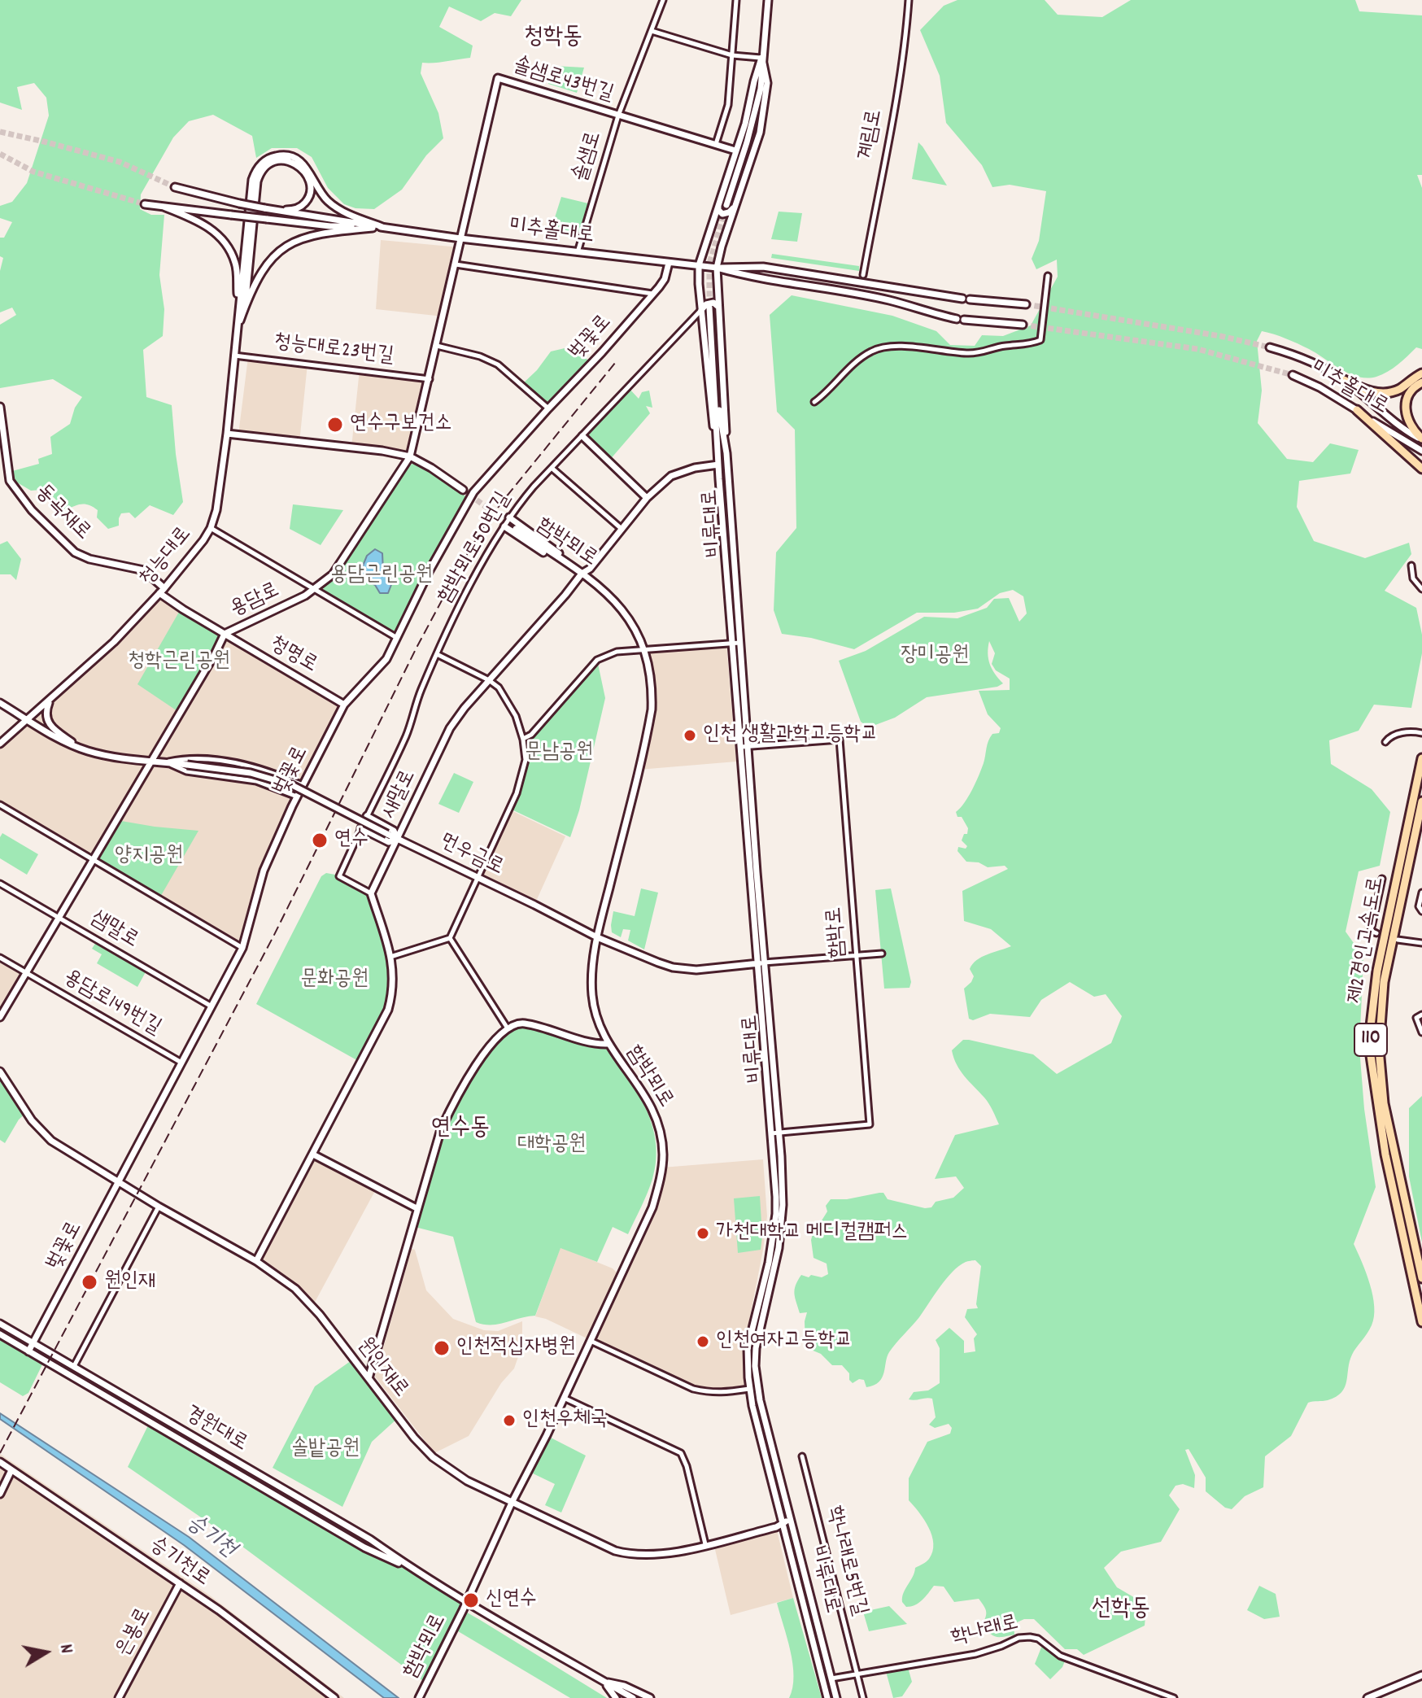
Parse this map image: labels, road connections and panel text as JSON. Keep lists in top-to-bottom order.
{
  "streets": {
    "highway": ["제2경인고속도로", "110"],
    "main road": [
      "솔샘로43번길",
      "미추홀대로",
      "벚꽃로",
      "동곡재로",
      "비류대로",
      "함박뫼로",
      "청능대로",
      "용담로",
      "청명로",
      "새말로",
      "먼우금로",
      "원인재로",
      "경원대로",
      "승기천로",
      "은봉로"
    ],
    "street": [
      "계림로",
      "솔샘로",
      "청능대로23번길",
      "함박뫼로50번길",
      "샘말로",
      "함박로",
      "용담로149번길",
      "학나래로5번길",
      "학나래로"
    ]
  },
  "crossings": [
    ["솔샘로43번길", "솔샘로"],
    ["솔샘로43번길", "용담로"],
    ["솔샘로", "미추홀대로"],
    ["미추홀대로", "벚꽃로"],
    ["미추홀대로", "용담로"],
    ["벚꽃로", "청명로"],
    ["벚꽃로", "먼우금로"],
    ["벚꽃로", "샘말로"],
    ["벚꽃로", "용담로149번길"],
    ["벚꽃로", "원인재로"],
    ["벚꽃로", "경원대로"],
    ["청능대로23번길", "청능대로"],
    ["청능대로23번길", "용담로"],
    ["동곡재로", "청능대로"],
    ["동곡재로", "청명로"],
    ["비류대로", "새말로"],
    ["비류대로", "먼우금로"],
    ["비류대로", "함박로"],
    ["비류대로", "원인재로"],
    ["비류대로", "학나래로"],
    ["함박뫼로", "새말로"],
    ["함박뫼로", "먼우금로"],
    ["함박뫼로", "원인재로"],
    ["함박뫼로", "경원대로"],
    ["함박뫼로50번길", "새말로"],
    ["청능대로", "청명로"],
    ["청능대로", "먼우금로"],
    ["용담로", "청명로"],
    ["용담로", "먼우금로"],
    ["용담로", "샘말로"],
    ["용담로", "용담로149번길"],
    ["새말로", "먼우금로"],
    ["학나래로5번길", "학나래로"],
    ["승기천로", "은봉로"]
  ],
  "districts": ["청학동", "연수동", "선학동"],
  "water": ["승기천"],
  "parks": [
    "용담근린공원",
    "장미공원",
    "청학근린공원",
    "문남공원",
    "양지공원",
    "문화공원",
    "대학공원",
    "솔밭공원"
  ],
  "places": [
    "연수구보건소",
    "인천 생활과학고등학교",
    "연수",
    "가천대학교 메디컬캠퍼스",
    "원인재",
    "인천여자고등학교",
    "인천적십자병원",
    "인천우체국",
    "신연수"
  ],
  "north": "right"
}
